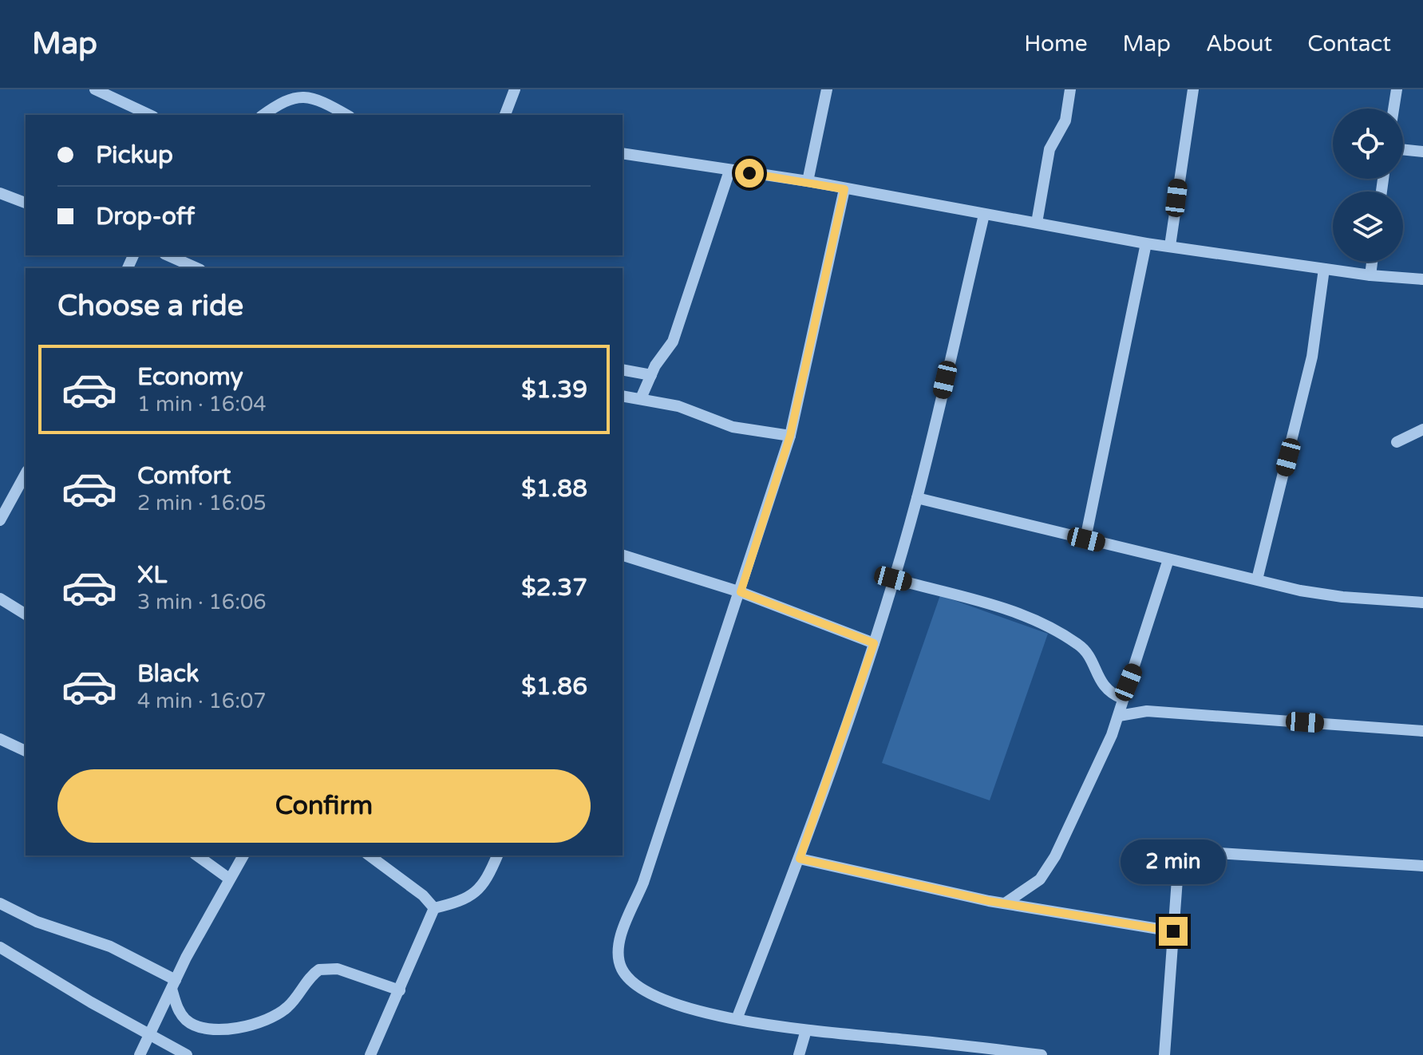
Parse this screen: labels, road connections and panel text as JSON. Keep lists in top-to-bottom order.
{
  "page": {
    "header": "Map",
    "nav": [
      "Home",
      "Map",
      "About",
      "Contact"
    ],
    "banner": ["Pickup", "Drop-off"],
    "heading": "Choose a ride",
    "list": [
      {
        "name": "Economy",
        "note": "1 min · 16:04",
        "value": "$1.39"
      },
      {
        "name": "Comfort",
        "note": "2 min · 16:05",
        "value": "$1.88"
      },
      {
        "name": "XL",
        "note": "3 min · 16:06",
        "value": "$2.37"
      },
      {
        "name": "Black",
        "note": "4 min · 16:07",
        "value": "$1.86"
      }
    ],
    "buttons": "Confirm",
    "bubble": "2 min"
  }
}
